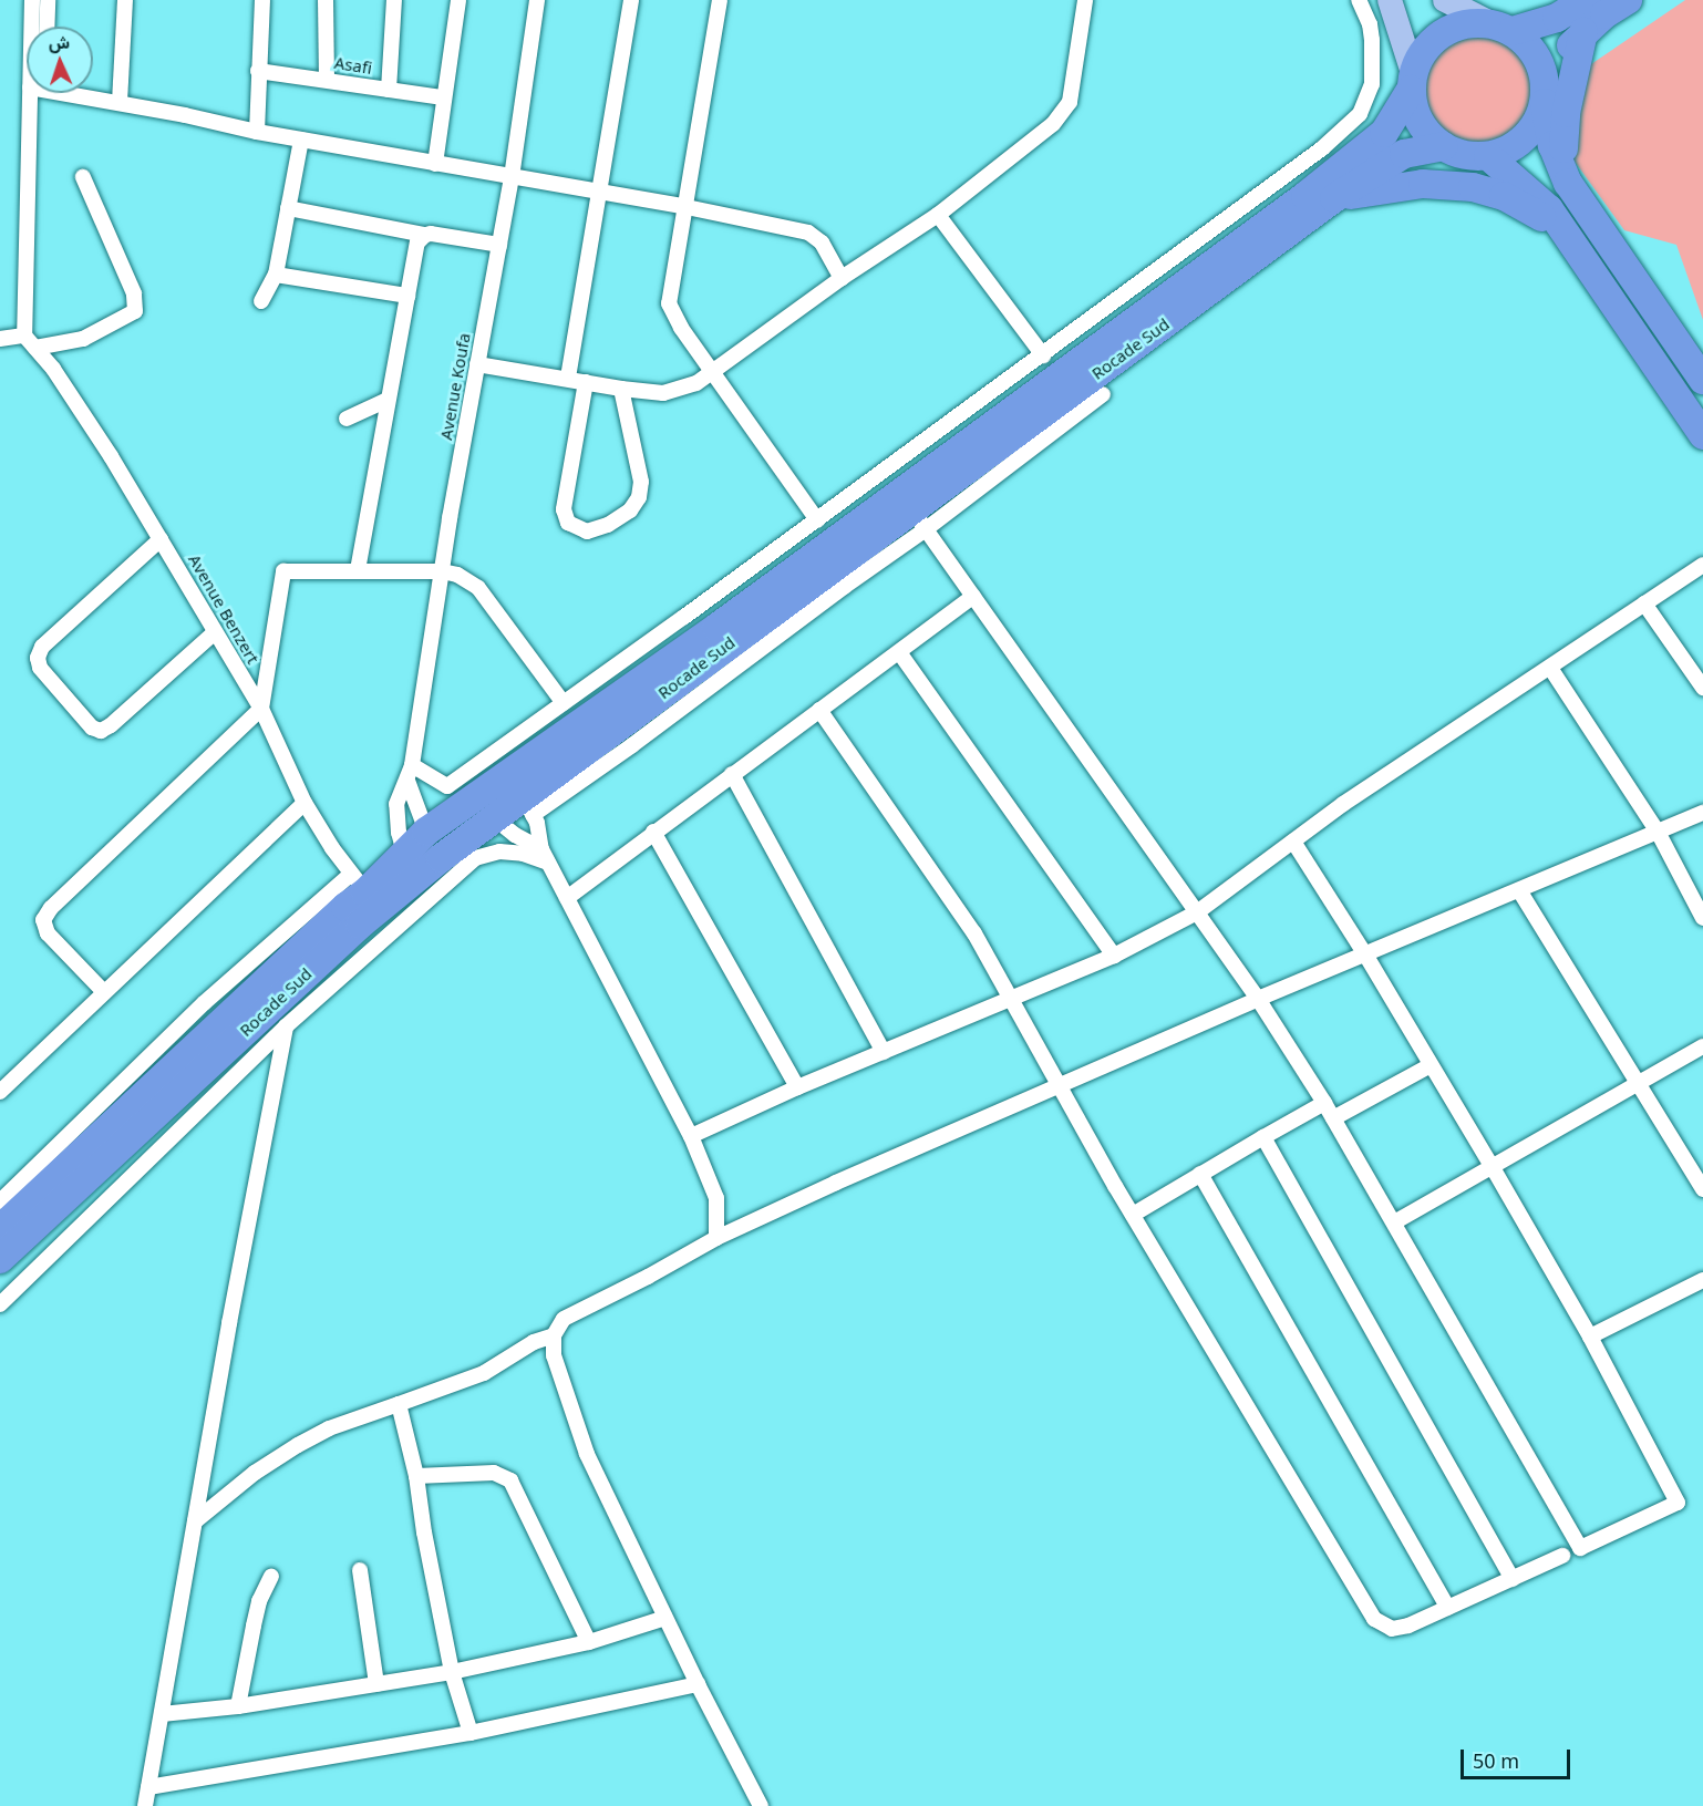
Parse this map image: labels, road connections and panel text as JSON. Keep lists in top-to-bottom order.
{
  "streets": {
    "highway": ["Rocade Sud"],
    "street": ["Asafi", "Avenue Koufa", "Avenue Benzert"]
  },
  "crossings": [
    ["Rocade Sud", "Avenue Koufa"],
    ["Rocade Sud", "Avenue Benzert"]
  ],
  "scale_bar": "50 m",
  "north": "top"
}
